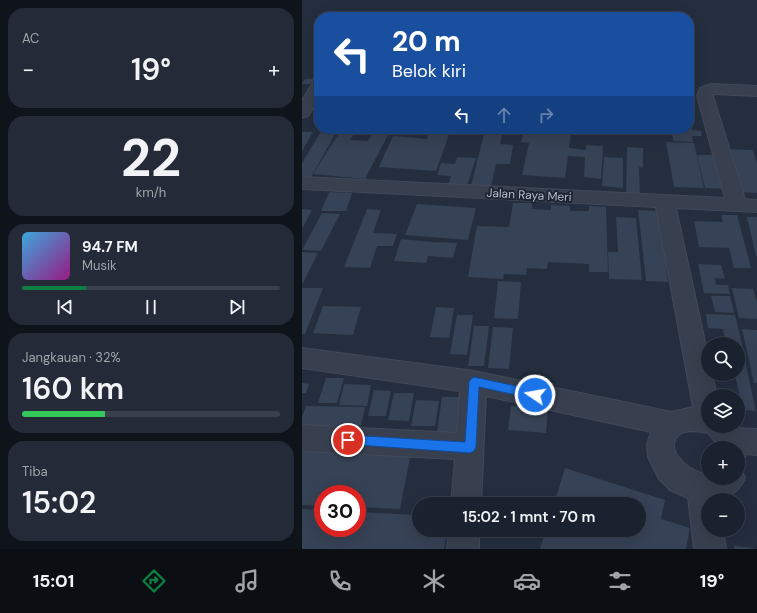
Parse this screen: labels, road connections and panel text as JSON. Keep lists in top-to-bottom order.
{
  "streets": {
    "street": ["Jalan Raya Meri"]
  },
  "page": {
    "tile": [
      "AC",
      ["22", "km/h"],
      ["Jangkauan · 32%", "160 km"],
      ["Tiba", "15:02"]
    ],
    "turn": ["20 m", "Belok kiri"],
    "heat": ["−", "19°", "+"],
    "song": ["94.7 FM", "Musik"],
    "map_buttons": ["+", "−"],
    "limit": "30",
    "trip": "15:02 · 1 mnt · 70 m",
    "tabs": ["15:01", "19°"]
  }
}
